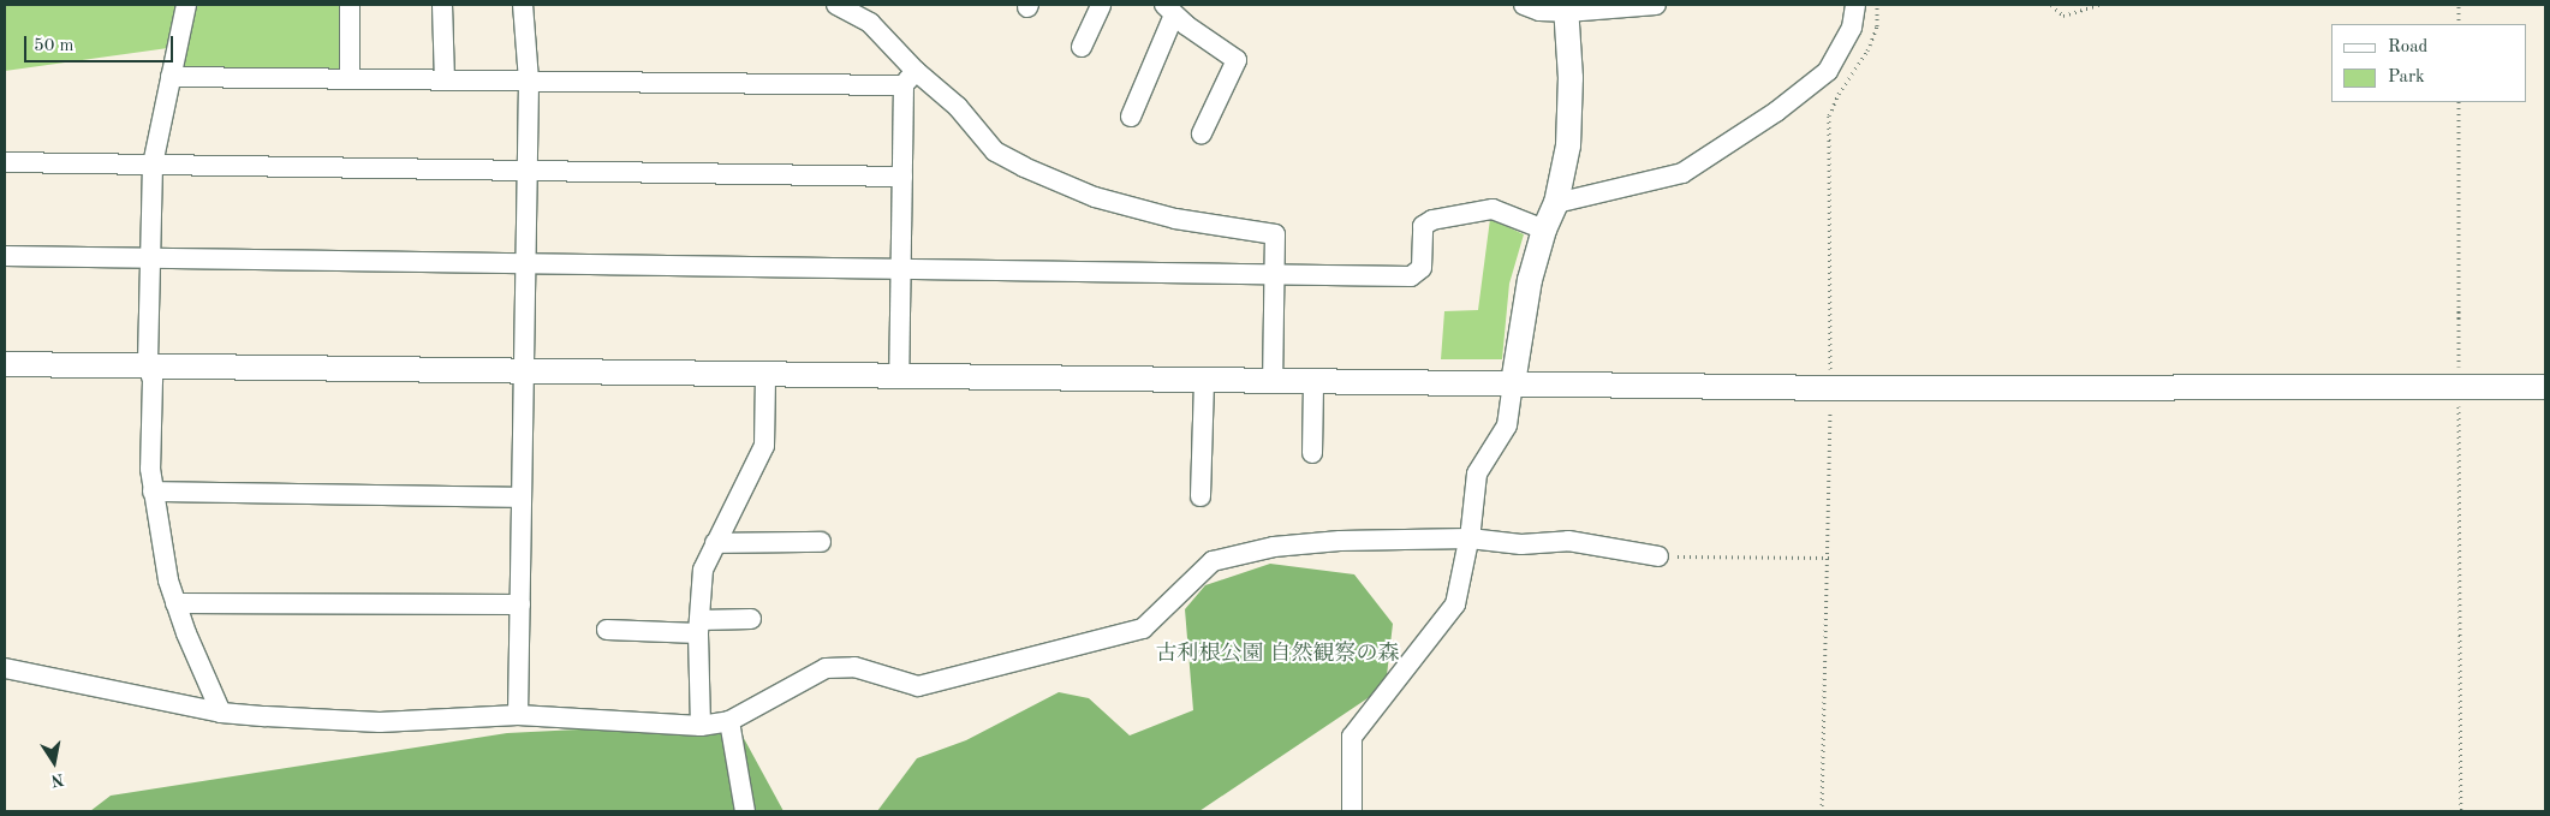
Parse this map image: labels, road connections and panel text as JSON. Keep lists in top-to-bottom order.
{
  "parks": ["古利根公園 自然観察の森"],
  "legend": ["Road", "Park"],
  "scale_bar": "50 m",
  "north": "bottom"
}
